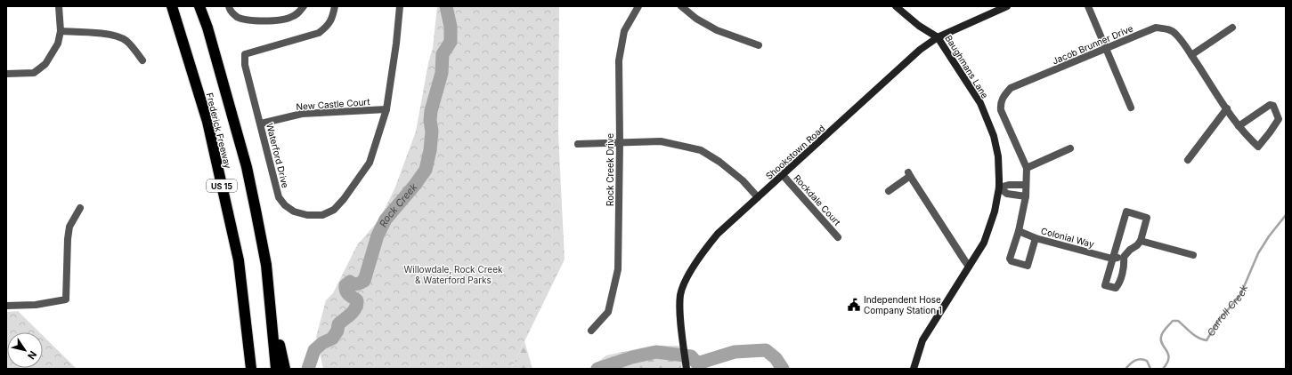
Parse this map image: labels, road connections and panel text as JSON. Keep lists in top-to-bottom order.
{
  "streets": {
    "highway": ["Frederick Freeway", "US 15"],
    "street": [
      "Jacob Brunner Drive",
      "Baughmans Lane",
      "New Castle Court",
      "Shookstown Road",
      "Waterford Drive",
      "Rock Creek Drive",
      "Rockdale Court",
      "Colonial Way"
    ]
  },
  "crossings": [
    ["Jacob Brunner Drive", "Colonial Way"],
    ["Baughmans Lane", "Shookstown Road"],
    ["New Castle Court", "Waterford Drive"],
    ["Shookstown Road", "Rockdale Court"]
  ],
  "water": ["Rock Creek", "Carroll Creek"],
  "parks": ["Willowdale, Rock Creek & Waterford Parks"],
  "places": {
    "public building": ["Independent Hose Company Station 1"]
  },
  "north": "bottom right"
}
